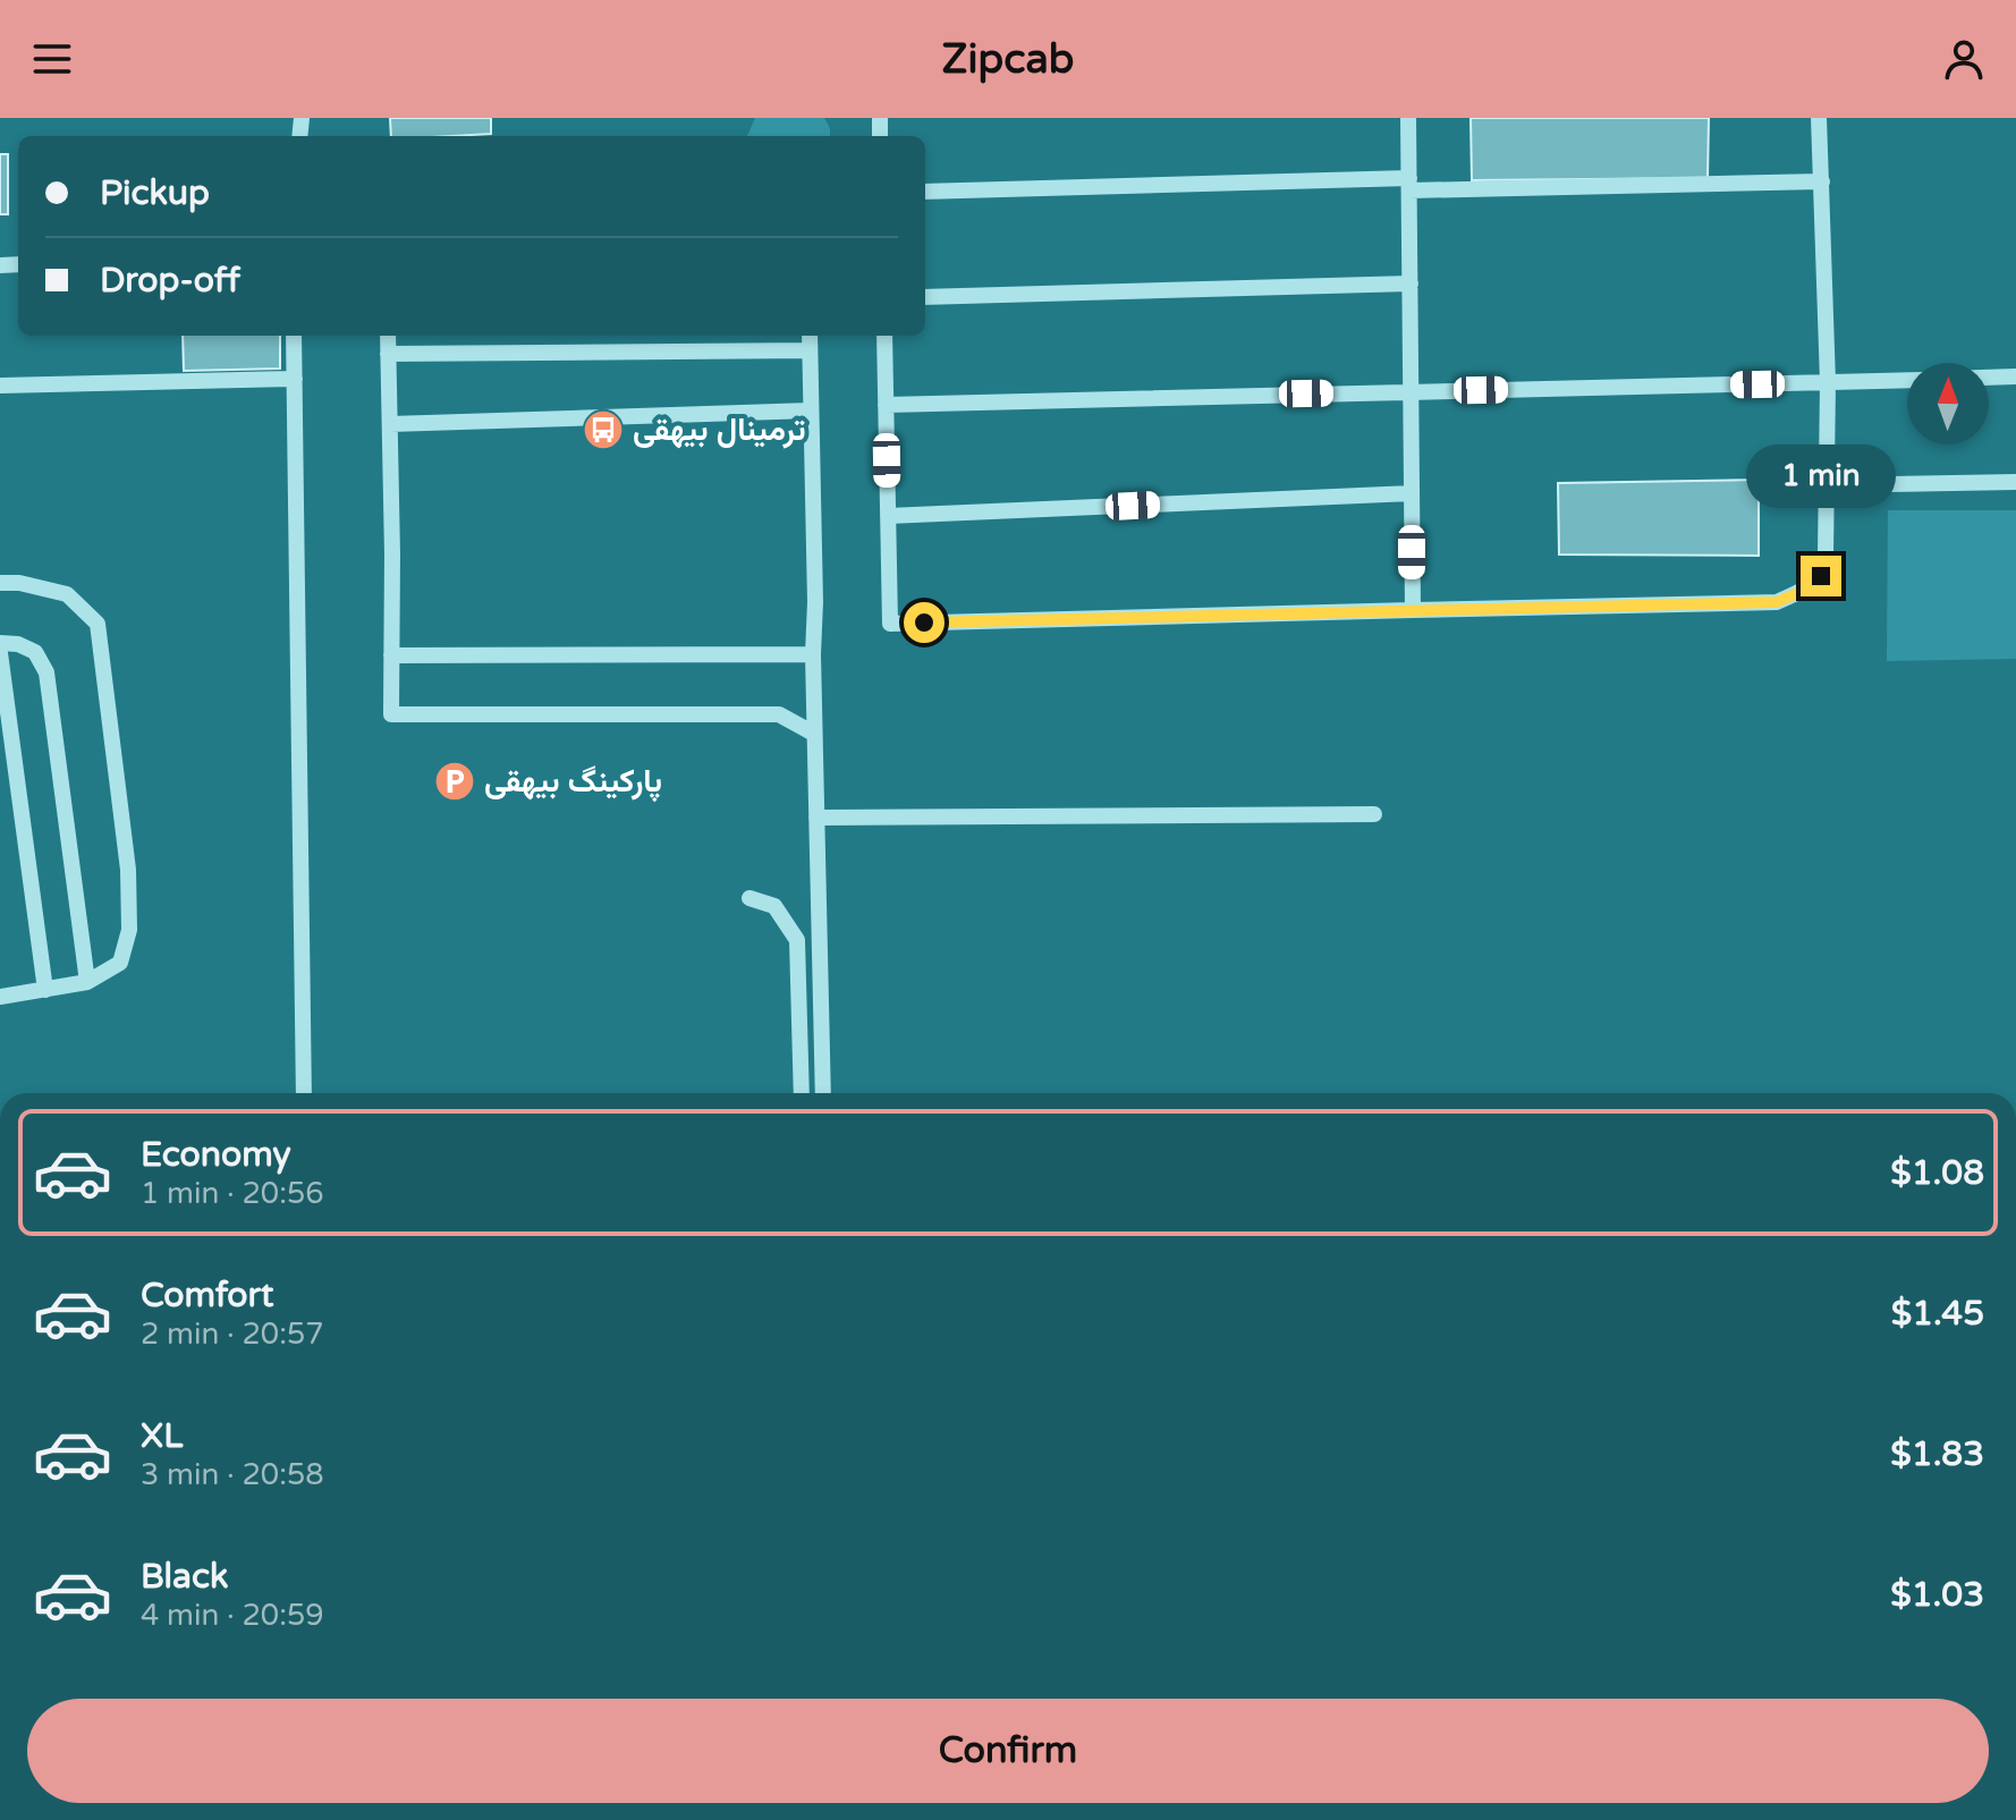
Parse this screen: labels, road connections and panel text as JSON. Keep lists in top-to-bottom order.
{
  "places": {
    "bus stop": ["ترمینال بیهقی"],
    "parking": ["پارکینگ بیهقی"]
  },
  "north": "top",
  "page": {
    "header": "Zipcab",
    "banner": ["Pickup", "Drop-off"],
    "bubble": "1 min",
    "list": [
      {
        "name": "Economy",
        "note": "1 min · 20:56",
        "value": "$1.08"
      },
      {
        "name": "Comfort",
        "note": "2 min · 20:57",
        "value": "$1.45"
      },
      {
        "name": "XL",
        "note": "3 min · 20:58",
        "value": "$1.83"
      },
      {
        "name": "Black",
        "note": "4 min · 20:59",
        "value": "$1.03"
      }
    ],
    "buttons": "Confirm"
  }
}
